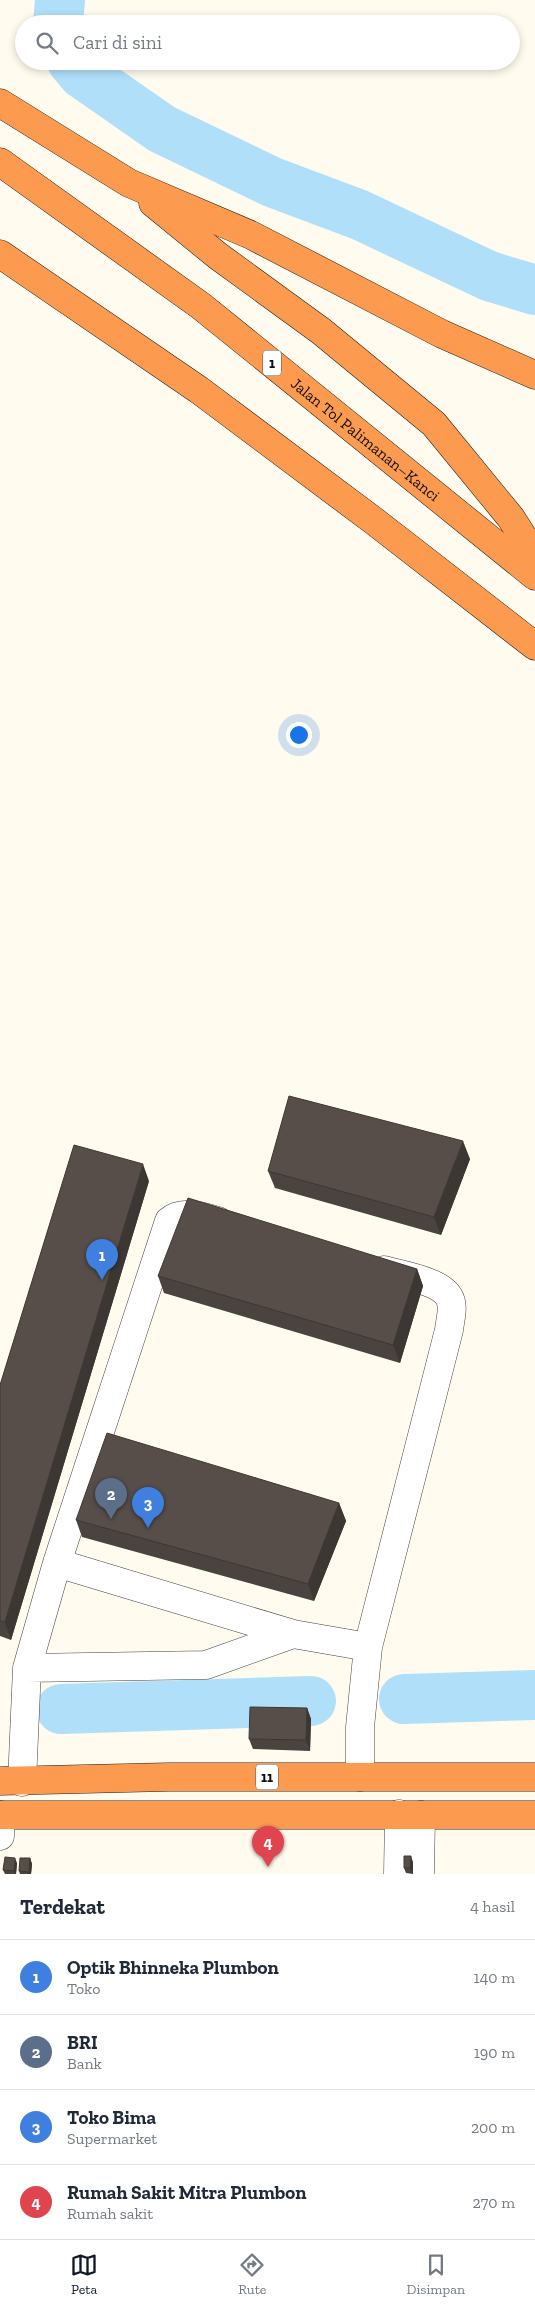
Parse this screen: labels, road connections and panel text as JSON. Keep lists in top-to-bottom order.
{
  "streets": {
    "highway": ["1", "Jalan Tol Palimanan–Kanci", "11"]
  },
  "page": {
    "search": "Cari di sini",
    "pins": [
      "1",
      "2",
      "3",
      "4"
    ],
    "heading": ["Terdekat", "4 hasil"],
    "list": [
      {
        "mark": "1",
        "name": "Optik Bhinneka Plumbon",
        "note": "Toko",
        "value": "140 m"
      },
      {
        "mark": "2",
        "name": "BRI",
        "note": "Bank",
        "value": "190 m"
      },
      {
        "mark": "3",
        "name": "Toko Bima",
        "note": "Supermarket",
        "value": "200 m"
      },
      {
        "mark": "4",
        "name": "Rumah Sakit Mitra Plumbon",
        "note": "Rumah sakit",
        "value": "270 m"
      }
    ],
    "nav": ["Peta", "Rute", "Disimpan"]
  }
}
